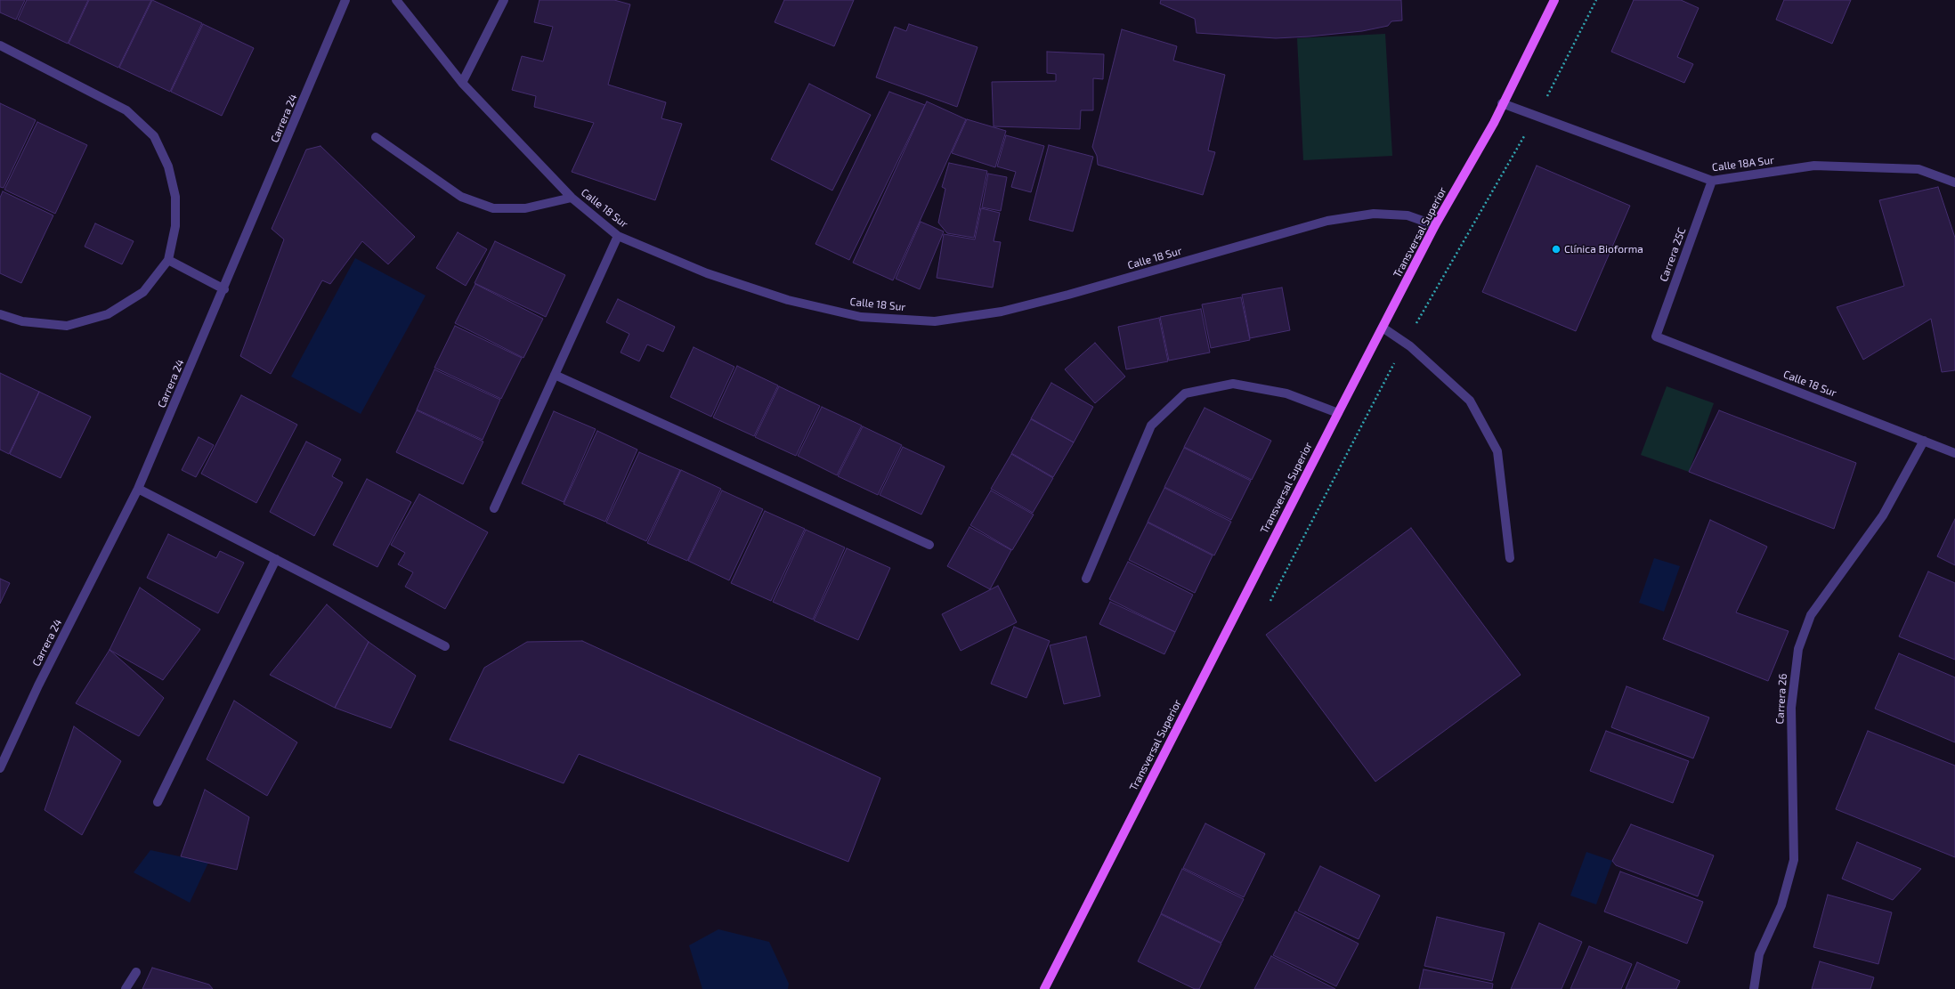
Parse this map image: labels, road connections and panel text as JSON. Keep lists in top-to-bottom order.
{
  "streets": {
    "main road": ["Transversal Superior"],
    "street": [
      "Carrera 24",
      "Calle 18A Sur",
      "Calle 18 Sur",
      "Carrera 25C",
      "Carrera 26"
    ]
  },
  "crossings": [
    ["Calle 18A Sur", "Transversal Superior"],
    ["Calle 18A Sur", "Carrera 25C"],
    ["Calle 18 Sur", "Transversal Superior"],
    ["Calle 18 Sur", "Carrera 25C"],
    ["Calle 18 Sur", "Carrera 26"]
  ],
  "places": ["Clínica Bioforma"]
}
